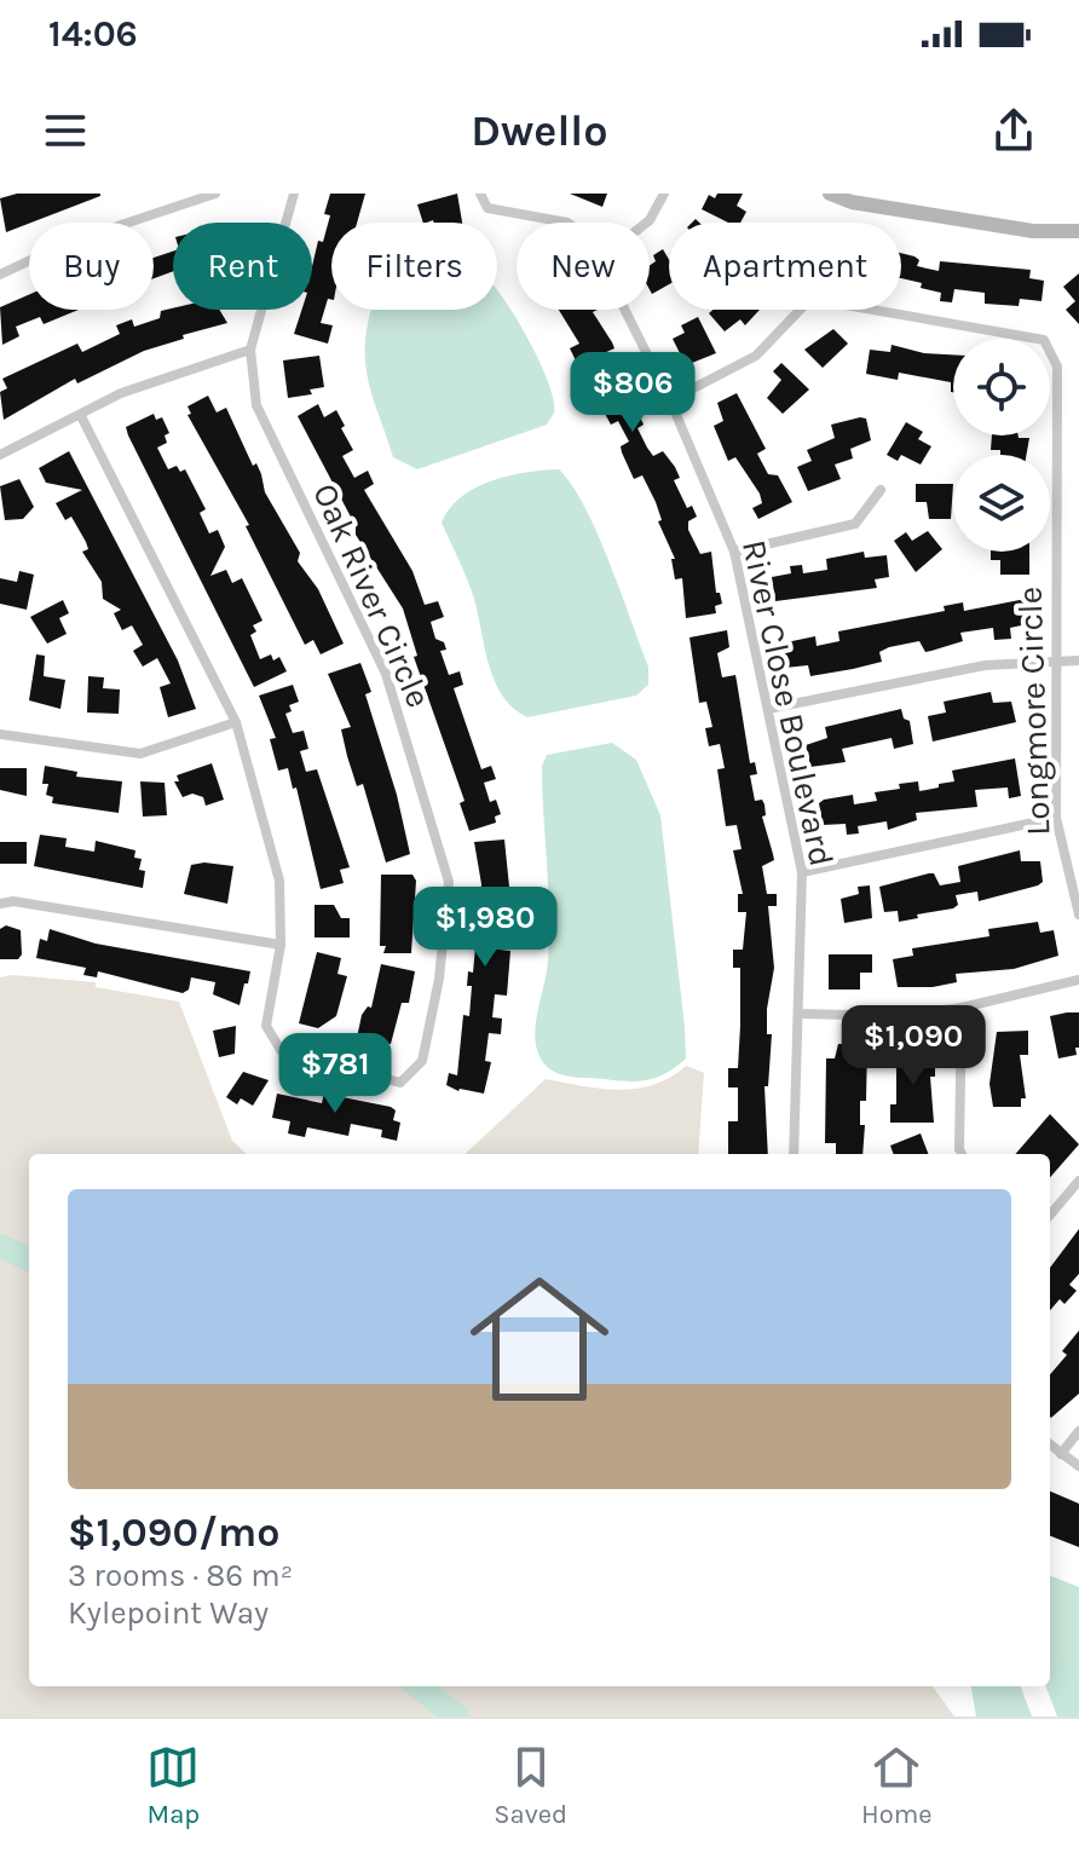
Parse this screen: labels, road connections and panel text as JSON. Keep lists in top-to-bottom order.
{
  "streets": {
    "street": ["Oak River Circle", "River Close Boulevard", "Longmore Circle"]
  },
  "crossings": [
    ["River Close Boulevard", "Longmore Circle"]
  ],
  "page": {
    "status": "14:06",
    "header": "Dwello",
    "chip": [
      "Buy",
      "Rent",
      "Filters",
      "New",
      "Apartment"
    ],
    "price": [
      "$806",
      "$1,980",
      "$1,090",
      "$781"
    ],
    "list": [
      {
        "name": "$1,090/mo",
        "note": "3 rooms · 86 m² · Kylepoint Way"
      }
    ],
    "tabs": ["Map", "Saved", "Home"]
  }
}
